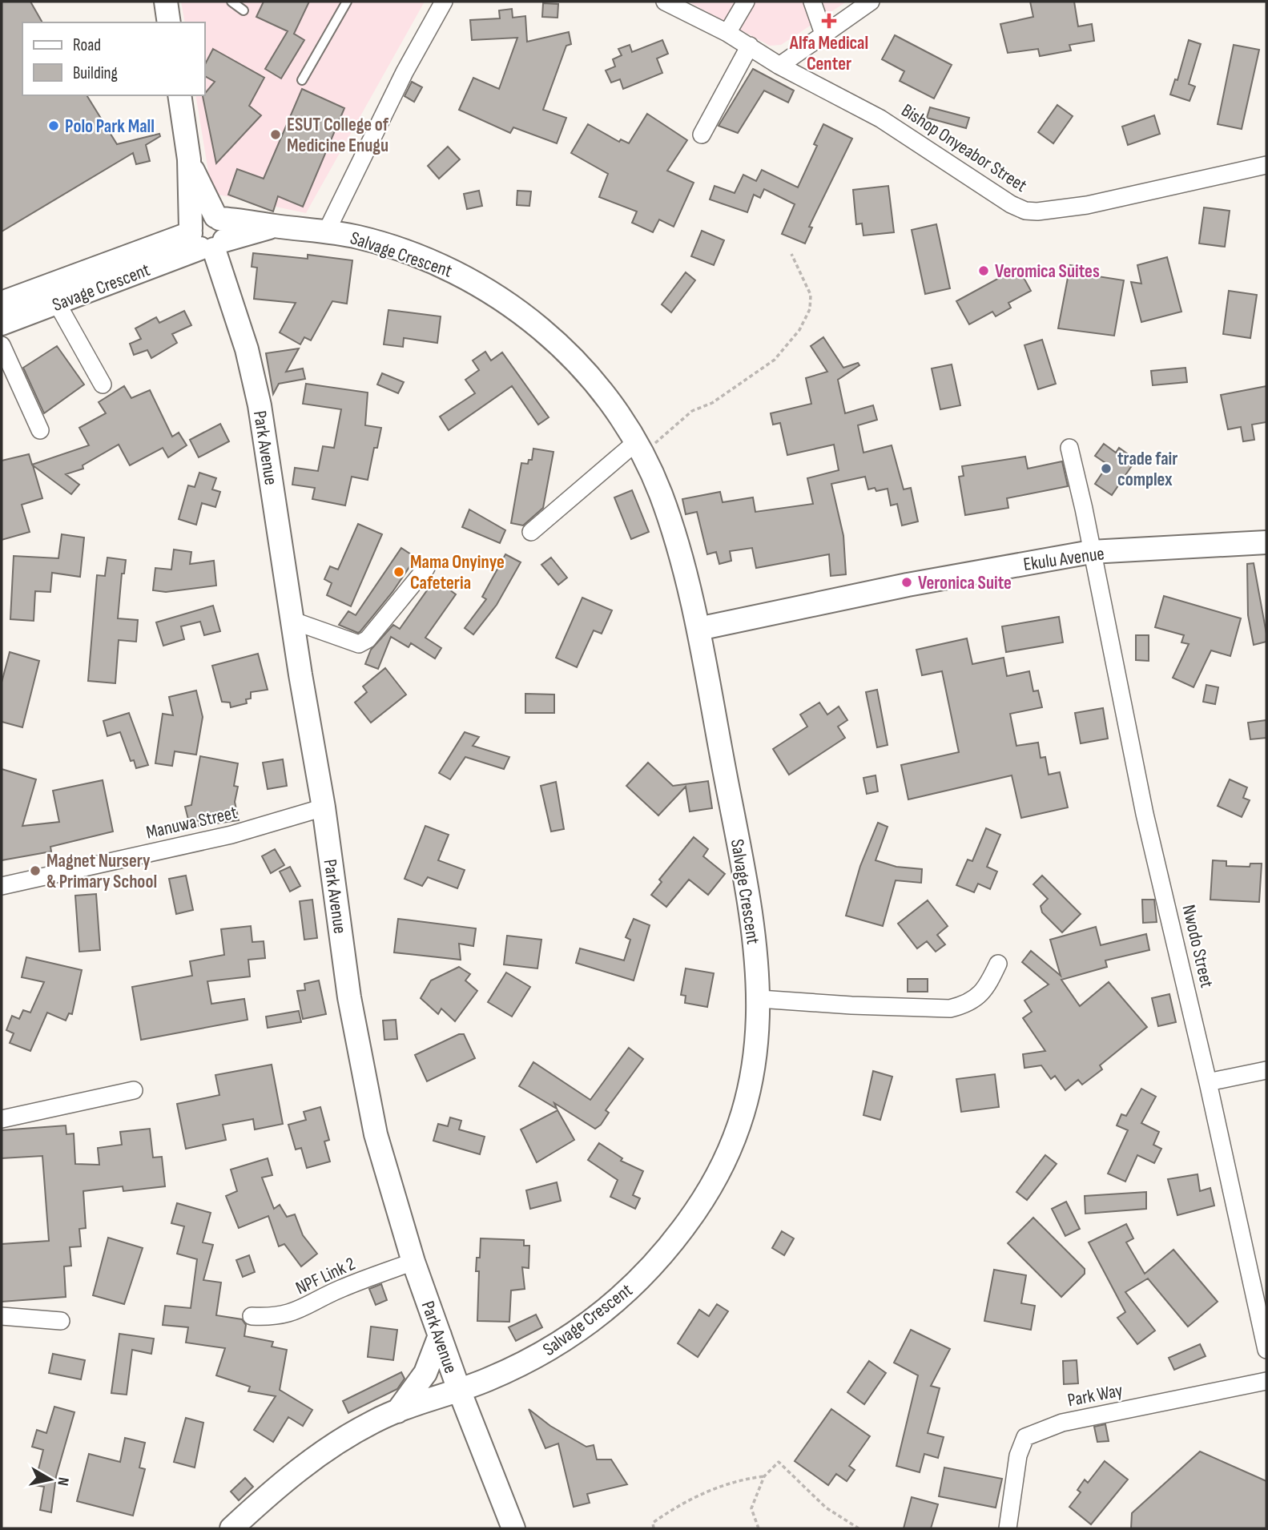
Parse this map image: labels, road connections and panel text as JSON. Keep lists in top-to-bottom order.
{
  "streets": {
    "main road": [
      "Salvage Crescent",
      "Savage Crescent",
      "Park Avenue",
      "Ekulu Avenue"
    ],
    "street": [
      "Bishop Onyeabor Street",
      "Manuwa Street",
      "Nwodo Street",
      "NPF Link 2",
      "Park Way"
    ]
  },
  "crossings": [
    ["Salvage Crescent", "Park Avenue"],
    ["Salvage Crescent", "Ekulu Avenue"],
    ["Savage Crescent", "Park Avenue"],
    ["Park Avenue", "Manuwa Street"],
    ["Park Avenue", "NPF Link 2"],
    ["Ekulu Avenue", "Nwodo Street"]
  ],
  "places": {
    "health": ["Alfa Medical Center"],
    "other": [
      "Polo Park Mall",
      "ESUT College of Medicine Enugu",
      "Veromica Suites",
      "trade fair complex",
      "Mama Onyinye Cafeteria",
      "Veronica Suite",
      "Magnet Nursery & Primary School"
    ]
  },
  "legend": ["Road", "Building"],
  "north": "right"
}
